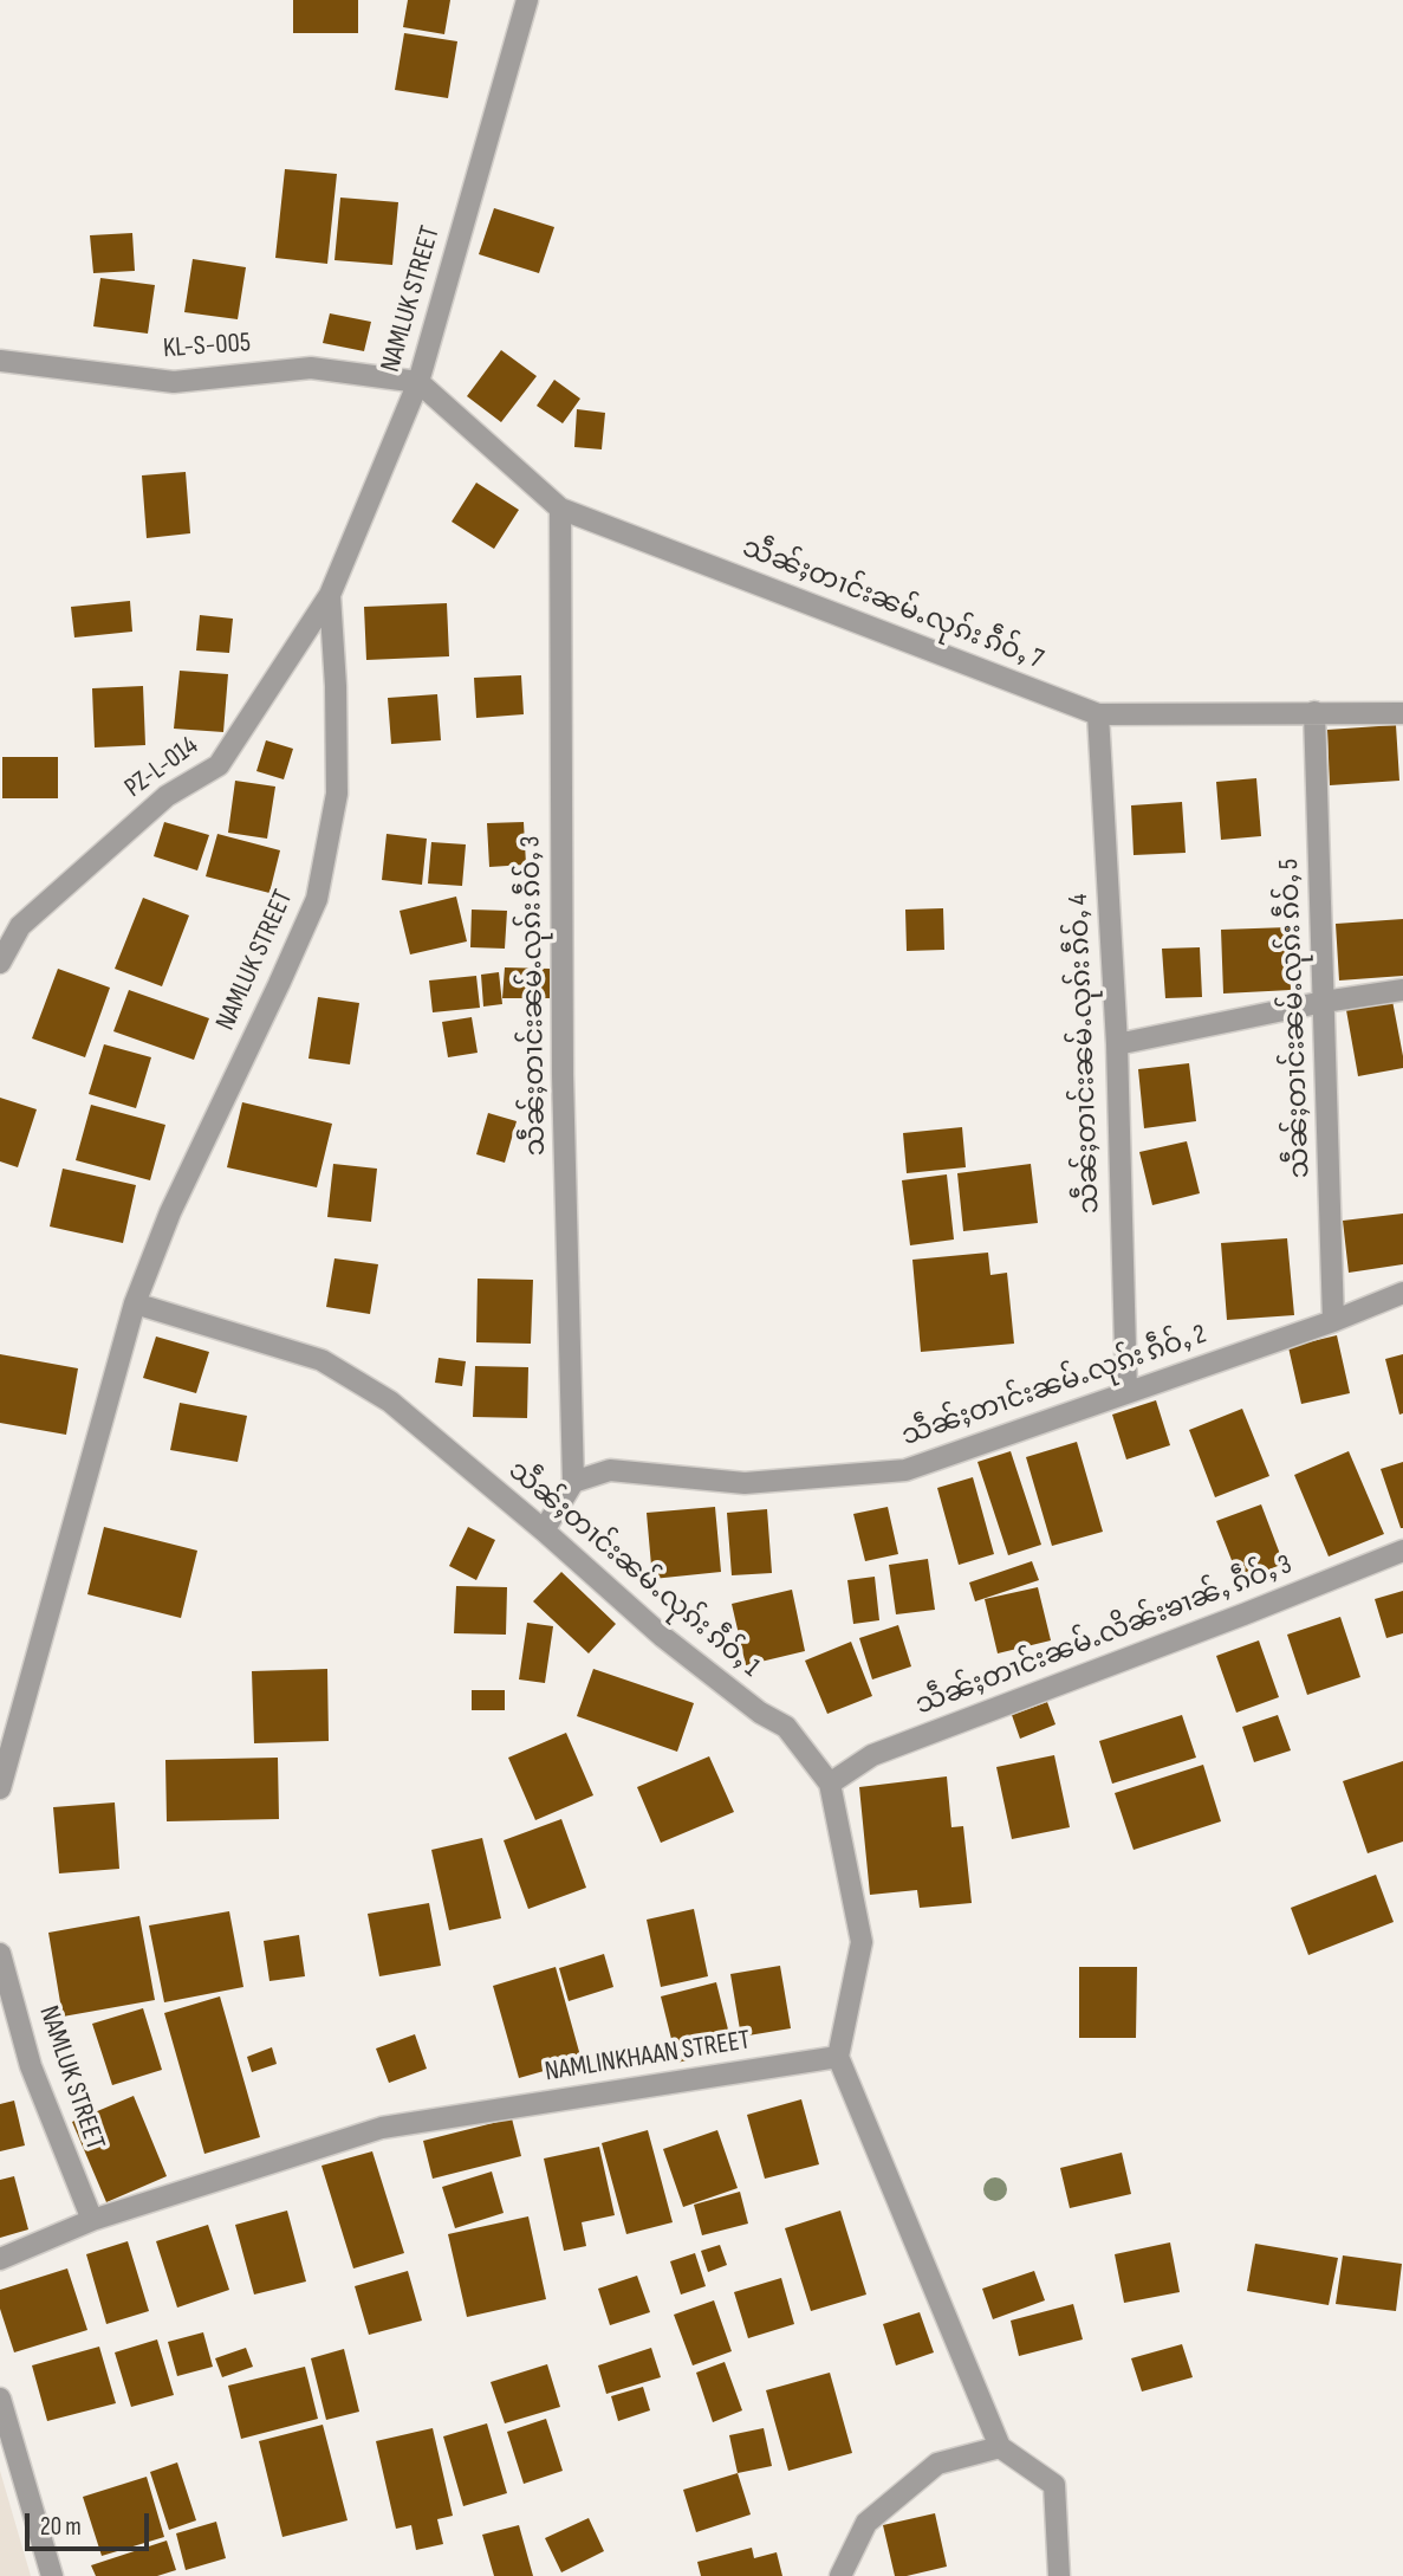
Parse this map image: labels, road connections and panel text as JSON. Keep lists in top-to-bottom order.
{
  "streets": {
    "street": [
      "NAMLUK STREET",
      "KL-S-005",
      "သဵၼ်ႈတၢင်းၼမ်ႉလုၵ်း ၵဵဝ်ႇ 7",
      "PZ-L-014",
      "သဵၼ်ႈတၢင်းၼမ်ႉလုၵ်း ၵဵဝ်ႇ 3",
      "သဵၼ်ႈတၢင်းၼမ်ႉလုၵ်း ၵဵဝ်ႇ 5",
      "သဵၼ်ႈတၢင်းၼမ်ႉလုၵ်း ၵဵဝ်ႇ 4",
      "သဵၼ်ႈတၢင်းၼမ်ႉလုၵ်း ၵဵဝ်ႇ 2",
      "သဵၼ်ႈတၢင်းၼမ်ႉလုၵ်း ၵဵဝ်ႇ 1",
      "သဵၼ်ႈတၢင်းၼမ်ႉလိၼ်းၶၢၼ်ႇ ၵဵဝ်ႇ 3",
      "NAMLINKHAAN STREET"
    ]
  },
  "crossings": [
    ["NAMLUK STREET", "KL-S-005"],
    ["NAMLUK STREET", "သဵၼ်ႈတၢင်းၼမ်ႉလုၵ်း ၵဵဝ်ႇ 7"],
    ["NAMLUK STREET", "PZ-L-014"],
    ["NAMLUK STREET", "သဵၼ်ႈတၢင်းၼမ်ႉလုၵ်း ၵဵဝ်ႇ 1"],
    ["NAMLUK STREET", "NAMLINKHAAN STREET"],
    ["KL-S-005", "သဵၼ်ႈတၢင်းၼမ်ႉလုၵ်း ၵဵဝ်ႇ 7"],
    ["သဵၼ်ႈတၢင်းၼမ်ႉလုၵ်း ၵဵဝ်ႇ 7", "သဵၼ်ႈတၢင်းၼမ်ႉလုၵ်း ၵဵဝ်ႇ 3"],
    ["သဵၼ်ႈတၢင်းၼမ်ႉလုၵ်း ၵဵဝ်ႇ 7", "သဵၼ်ႈတၢင်းၼမ်ႉလုၵ်း ၵဵဝ်ႇ 5"],
    ["သဵၼ်ႈတၢင်းၼမ်ႉလုၵ်း ၵဵဝ်ႇ 7", "သဵၼ်ႈတၢင်းၼမ်ႉလုၵ်း ၵဵဝ်ႇ 4"],
    ["သဵၼ်ႈတၢင်းၼမ်ႉလုၵ်း ၵဵဝ်ႇ 3", "သဵၼ်ႈတၢင်းၼမ်ႉလုၵ်း ၵဵဝ်ႇ 2"],
    ["သဵၼ်ႈတၢင်းၼမ်ႉလုၵ်း ၵဵဝ်ႇ 5", "သဵၼ်ႈတၢင်းၼမ်ႉလုၵ်း ၵဵဝ်ႇ 2"],
    ["သဵၼ်ႈတၢင်းၼမ်ႉလုၵ်း ၵဵဝ်ႇ 4", "သဵၼ်ႈတၢင်းၼမ်ႉလုၵ်း ၵဵဝ်ႇ 2"],
    ["သဵၼ်ႈတၢင်းၼမ်ႉလုၵ်း ၵဵဝ်ႇ 1", "သဵၼ်ႈတၢင်းၼမ်ႉလိၼ်းၶၢၼ်ႇ ၵဵဝ်ႇ 3"],
    ["သဵၼ်ႈတၢင်းၼမ်ႉလုၵ်း ၵဵဝ်ႇ 1", "NAMLINKHAAN STREET"]
  ],
  "scale_bar": "20 m"
}
